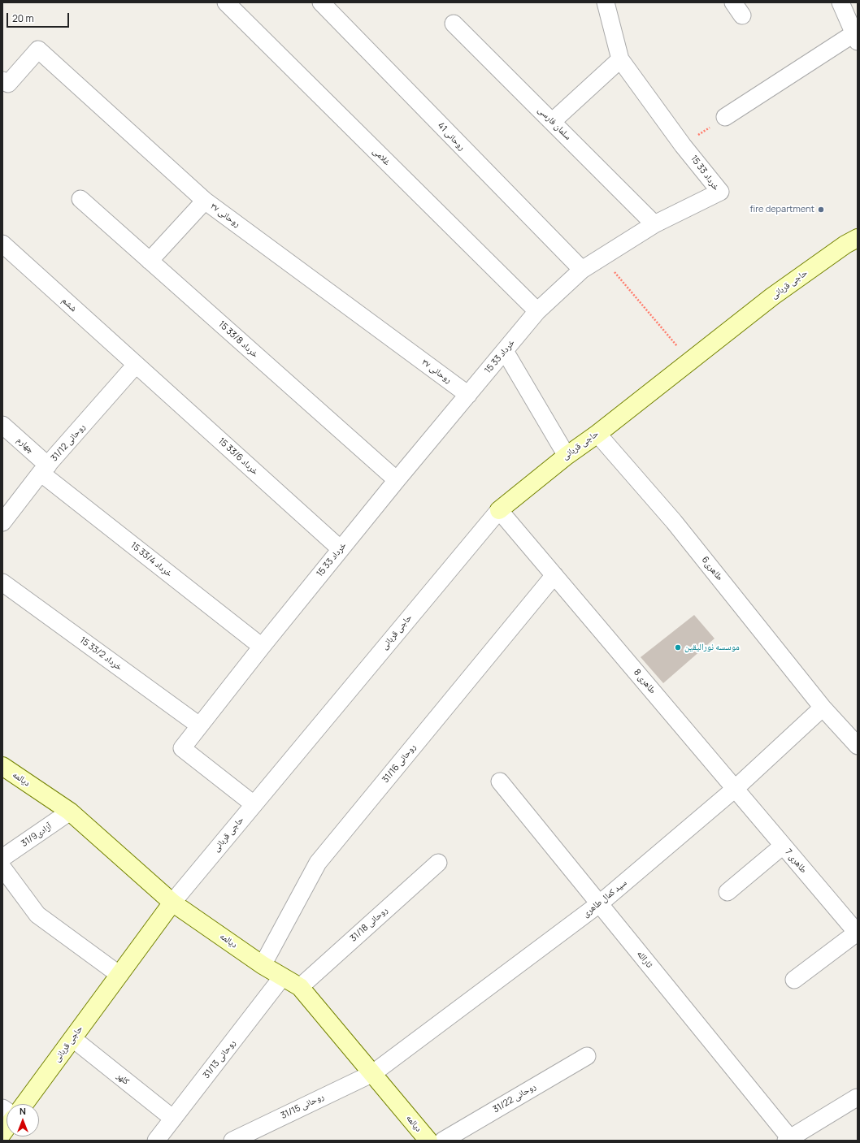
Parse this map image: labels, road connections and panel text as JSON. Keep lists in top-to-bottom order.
{
  "streets": {
    "main road": ["حاجی قربانی", "دیالمه"],
    "street": [
      "سلمان فارسی",
      "روحانی 41",
      "غلامی",
      "15 خرداد 33",
      "روحانی ۳۷",
      "ششم",
      "15 خرداد 33/8",
      "روحانی 31/12",
      "چهارم",
      "15 خرداد 33/6",
      "15 خرداد 33/4",
      "طاهری6",
      "15 خرداد 33/2",
      "طاهری 8",
      "روحانی 31/16",
      "آزادی31/9",
      "طاهری 7",
      "سید کمال طاهری",
      "روحانی 31/18",
      "ثارالله",
      "روحانی 31/13",
      "کلهر",
      "روحانی 31/22",
      "روحانی 31/15"
    ]
  },
  "crossings": [
    ["سلمان فارسی", "15 خرداد 33"],
    ["روحانی 41", "15 خرداد 33"],
    ["غلامی", "15 خرداد 33"],
    ["15 خرداد 33", "روحانی ۳۷"],
    ["15 خرداد 33", "حاجی قربانی"],
    ["15 خرداد 33", "15 خرداد 33/8"],
    ["15 خرداد 33", "15 خرداد 33/6"],
    ["15 خرداد 33", "15 خرداد 33/4"],
    ["15 خرداد 33", "15 خرداد 33/2"],
    ["حاجی قربانی", "طاهری6"],
    ["حاجی قربانی", "طاهری 8"],
    ["حاجی قربانی", "دیالمه"],
    ["حاجی قربانی", "کلهر"],
    ["ششم", "روحانی 31/12"],
    ["ششم", "15 خرداد 33/6"],
    ["روحانی 31/12", "چهارم"],
    ["روحانی 31/12", "15 خرداد 33/6"],
    ["روحانی 31/12", "15 خرداد 33/4"],
    ["چهارم", "15 خرداد 33/4"],
    ["طاهری6", "سید کمال طاهری"],
    ["طاهری 8", "روحانی 31/16"],
    ["طاهری 8", "طاهری 7"],
    ["طاهری 8", "سید کمال طاهری"],
    ["روحانی 31/16", "دیالمه"],
    ["دیالمه", "آزادی31/9"],
    ["دیالمه", "سید کمال طاهری"],
    ["دیالمه", "روحانی 31/18"],
    ["دیالمه", "روحانی 31/13"],
    ["دیالمه", "روحانی 31/15"],
    ["طاهری 7", "سید کمال طاهری"],
    ["سید کمال طاهری", "ثارالله"],
    ["سید کمال طاهری", "روحانی 31/15"],
    ["روحانی 31/13", "کلهر"]
  ],
  "places": ["fire department", "موسسه نورالیقین"],
  "scale_bar": "20 m",
  "north": "top"
}
